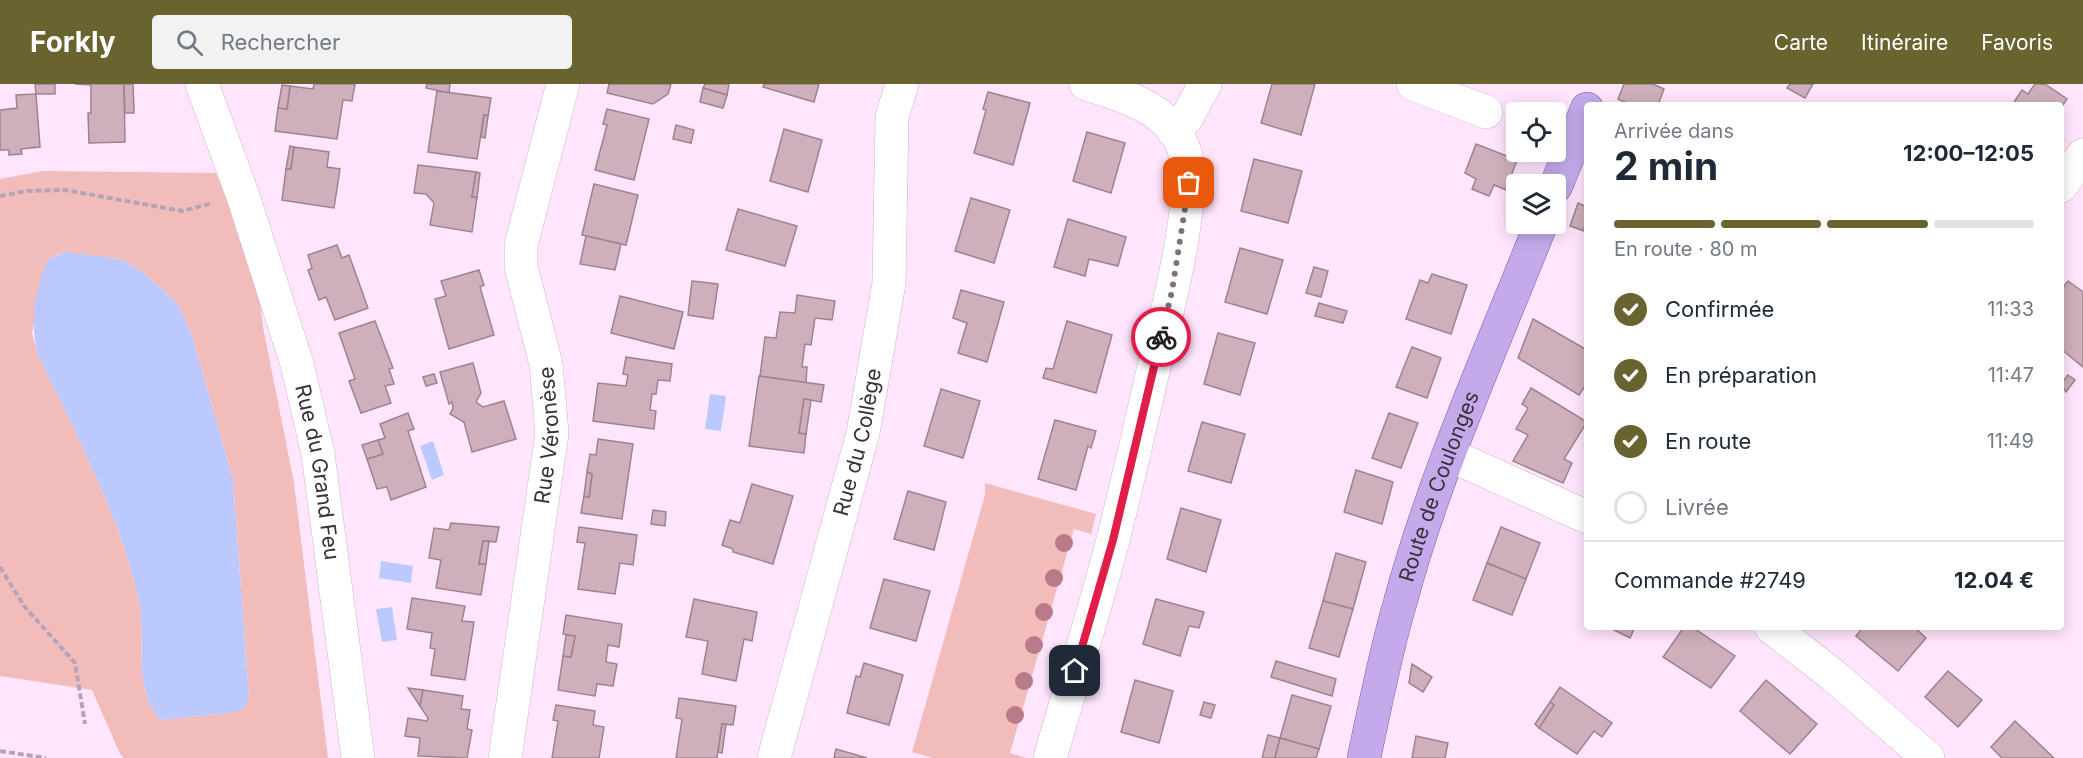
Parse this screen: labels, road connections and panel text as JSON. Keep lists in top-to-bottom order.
{
  "streets": {
    "main road": ["Route de Coulonges"],
    "street": ["Rue Véronèse", "Rue du Collège", "Rue du Grand Feu"]
  },
  "page": {
    "header": "Forkly",
    "search": "Rechercher",
    "nav": ["Carte", "Itinéraire", "Favoris"],
    "heading": ["2 min", "Arrivée dans", "12:00–12:05"],
    "panel": ["Commande #2749", "12.04 €"],
    "bar": "En route · 80 m",
    "list": [
      ["Confirmée", "11:33"],
      ["En préparation", "11:47"],
      ["En route", "11:49"],
      "Livrée"
    ]
  }
}
